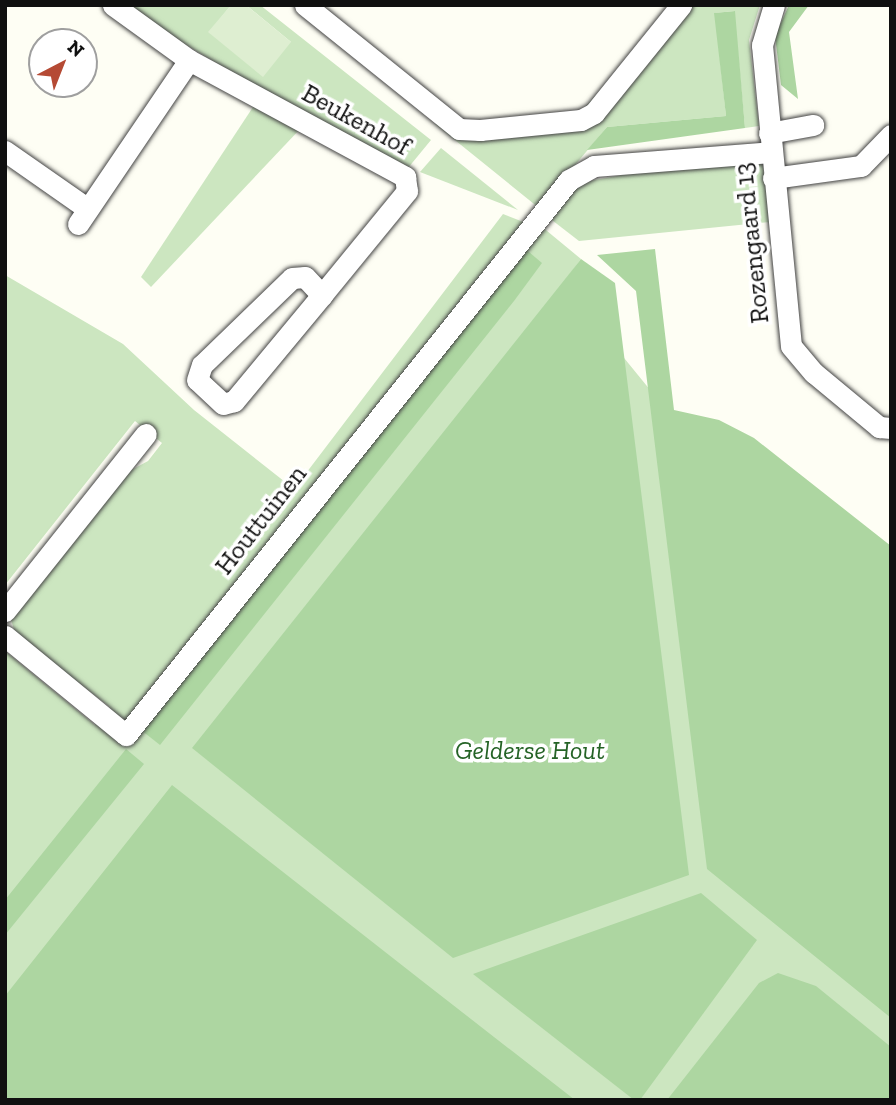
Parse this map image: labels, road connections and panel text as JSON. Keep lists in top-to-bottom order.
{
  "streets": {
    "street": ["Beukenhof", "Rozengaard 13", "Houttuinen"]
  },
  "crossings": [
    ["Rozengaard 13", "Houttuinen"]
  ],
  "parks": ["Gelderse Hout"],
  "north": "top right"
}
